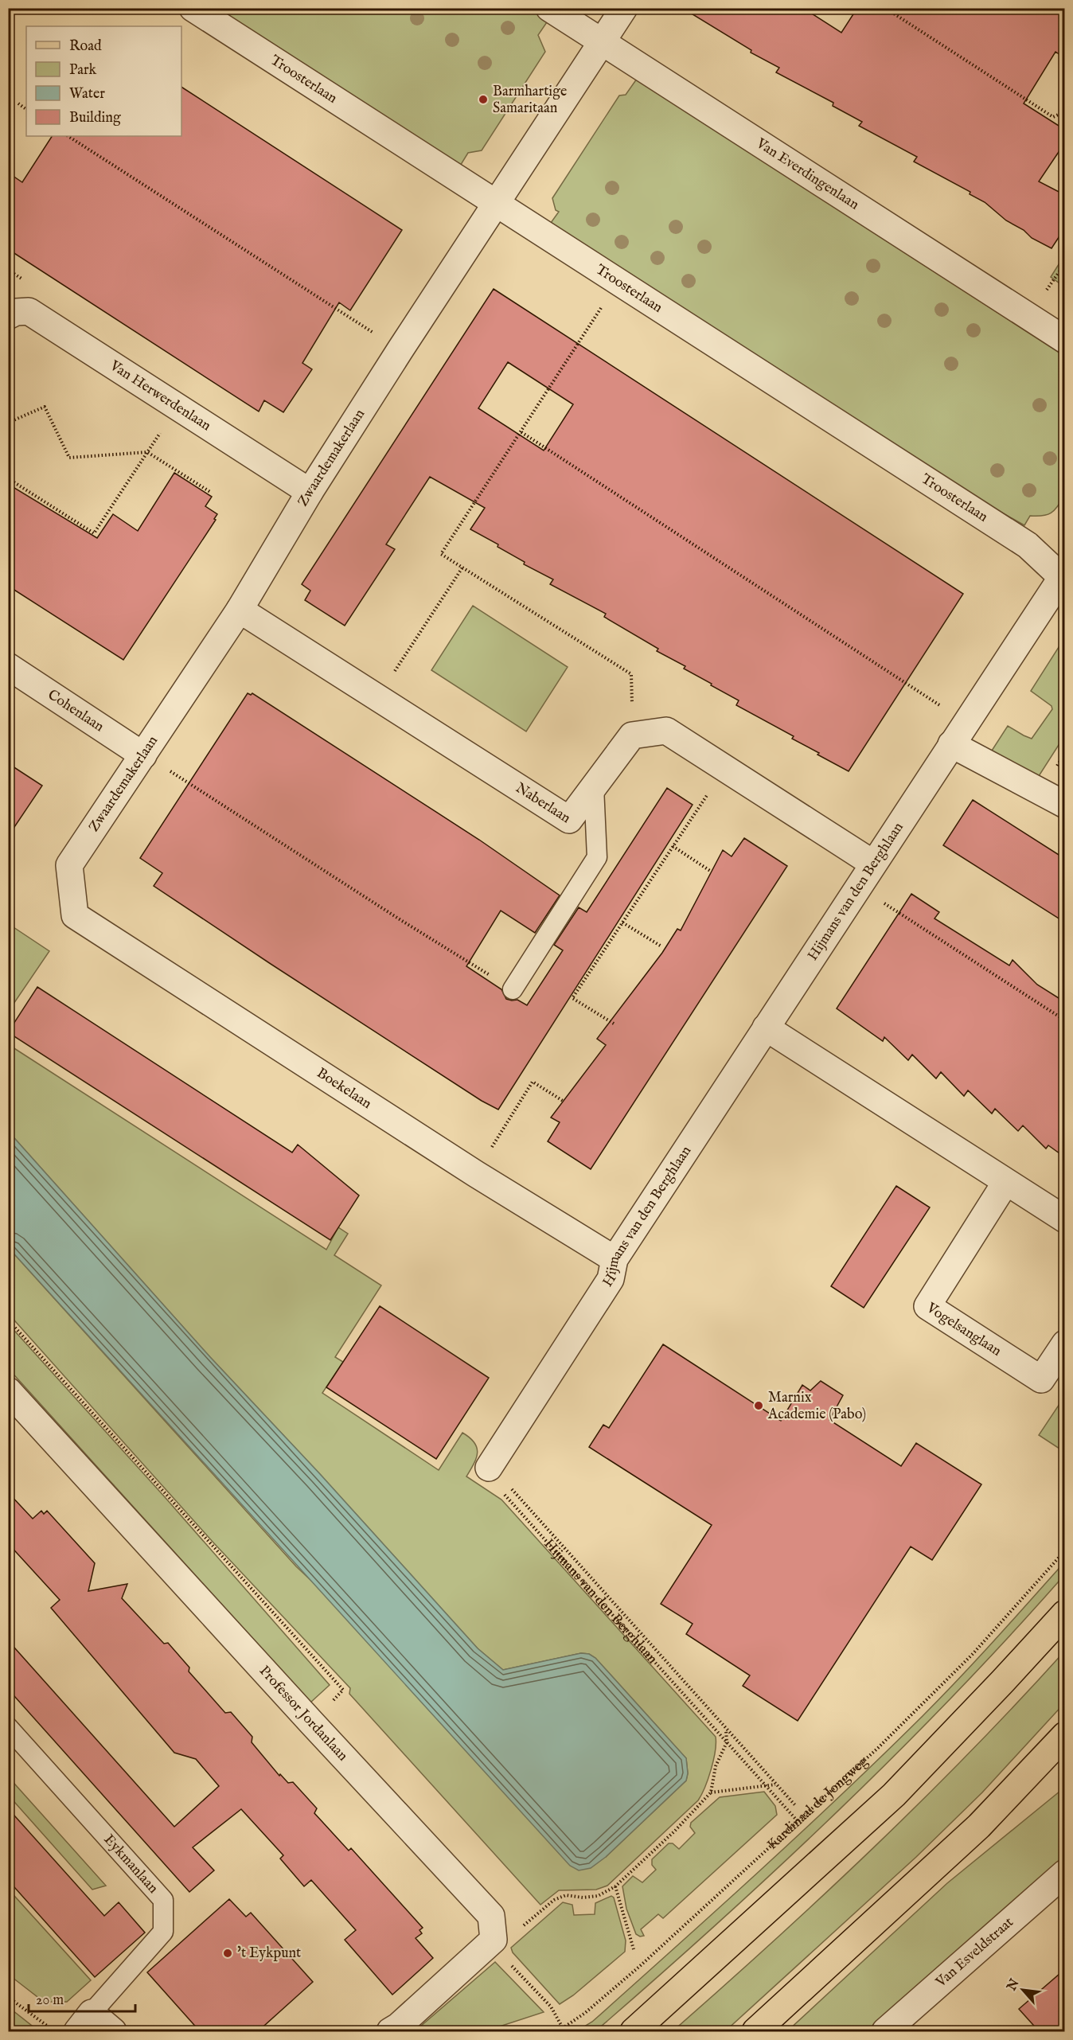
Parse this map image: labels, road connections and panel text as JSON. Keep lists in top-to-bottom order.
{
  "streets": {
    "street": [
      "Troosterlaan",
      "Van Everdingenlaan",
      "Van Herwerdenlaan",
      "Zwaardemakerlaan",
      "Cohenlaan",
      "Naberlaan",
      "Hijmans van den Berghlaan",
      "Boekelaan",
      "Vogelsanglaan",
      "Professor Jordanlaan",
      "Van Esveldstraat"
    ],
    "lane": ["Eykmanlaan"],
    "path": ["Kardinaal de Jongweg"]
  },
  "crossings": [
    ["Troosterlaan", "Zwaardemakerlaan"],
    ["Troosterlaan", "Hijmans van den Berghlaan"],
    ["Van Everdingenlaan", "Zwaardemakerlaan"],
    ["Van Herwerdenlaan", "Zwaardemakerlaan"],
    ["Zwaardemakerlaan", "Cohenlaan"],
    ["Zwaardemakerlaan", "Naberlaan"],
    ["Zwaardemakerlaan", "Boekelaan"],
    ["Hijmans van den Berghlaan", "Boekelaan"],
    ["Hijmans van den Berghlaan", "Kardinaal de Jongweg"]
  ],
  "places": ["Barmhartige Samaritaan", "Marnix Academie (Pabo)", "'t Eykpunt"],
  "legend": [
    "Road",
    "Park",
    "Water",
    "Building"
  ],
  "scale_bar": "20 m",
  "north": "top left"
}
